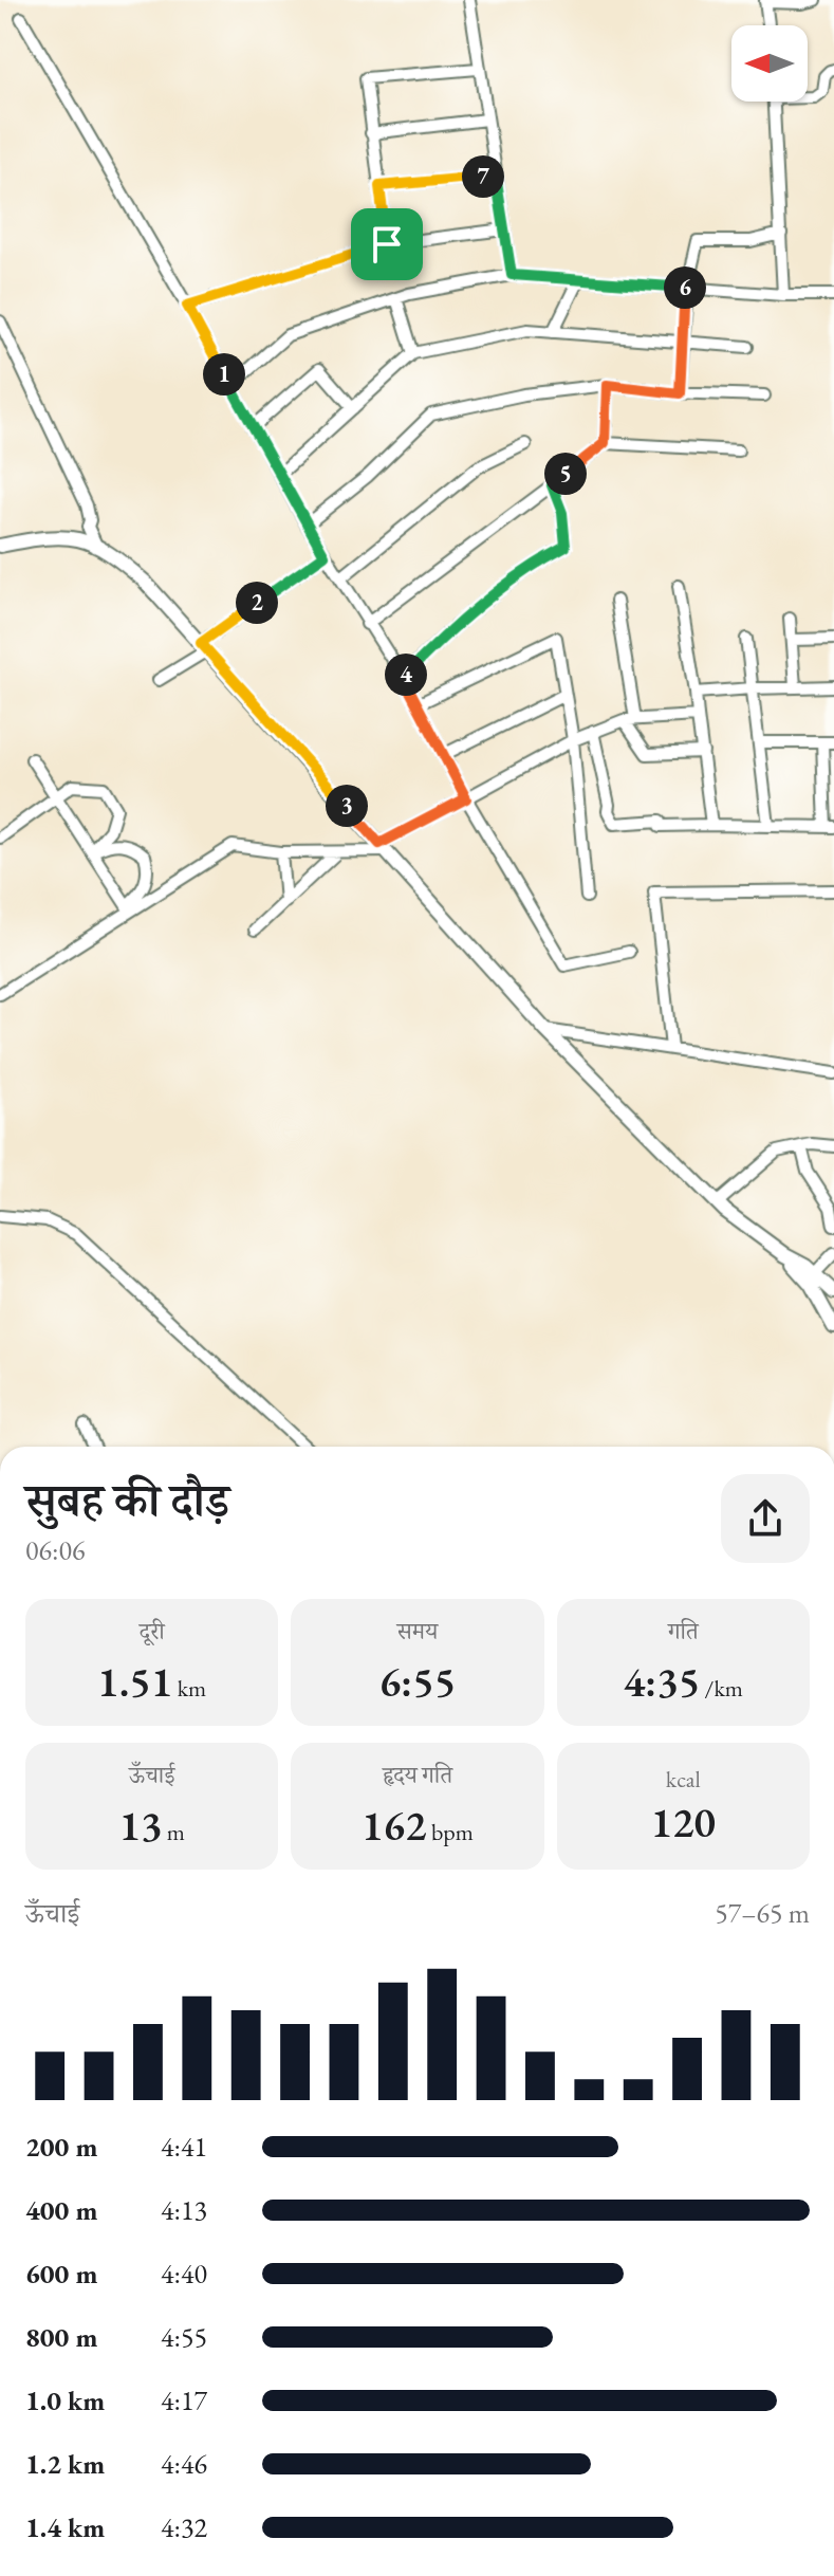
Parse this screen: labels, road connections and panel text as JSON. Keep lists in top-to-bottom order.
{
  "north": "left",
  "page": {
    "pins": [
      "7",
      "6",
      "1",
      "5",
      "2",
      "4",
      "3"
    ],
    "heading": ["सुबह की दौड़", "06:06"],
    "stats": [
      ["दूरी", "1.51 km"],
      ["समय", "6:55"],
      ["गति", "4:35 /km"],
      ["ऊँचाई", "13 m"],
      ["हृदय गति", "162 bpm"],
      ["kcal", "120"]
    ],
    "chart": ["ऊँचाई", "57–65 m"],
    "list": [
      {
        "name": "200 m",
        "note": "4:41"
      },
      {
        "name": "400 m",
        "note": "4:13"
      },
      {
        "name": "600 m",
        "note": "4:40"
      },
      {
        "name": "800 m",
        "note": "4:55"
      },
      {
        "name": "1.0 km",
        "note": "4:17"
      },
      {
        "name": "1.2 km",
        "note": "4:46"
      },
      {
        "name": "1.4 km",
        "note": "4:32"
      }
    ]
  }
}
